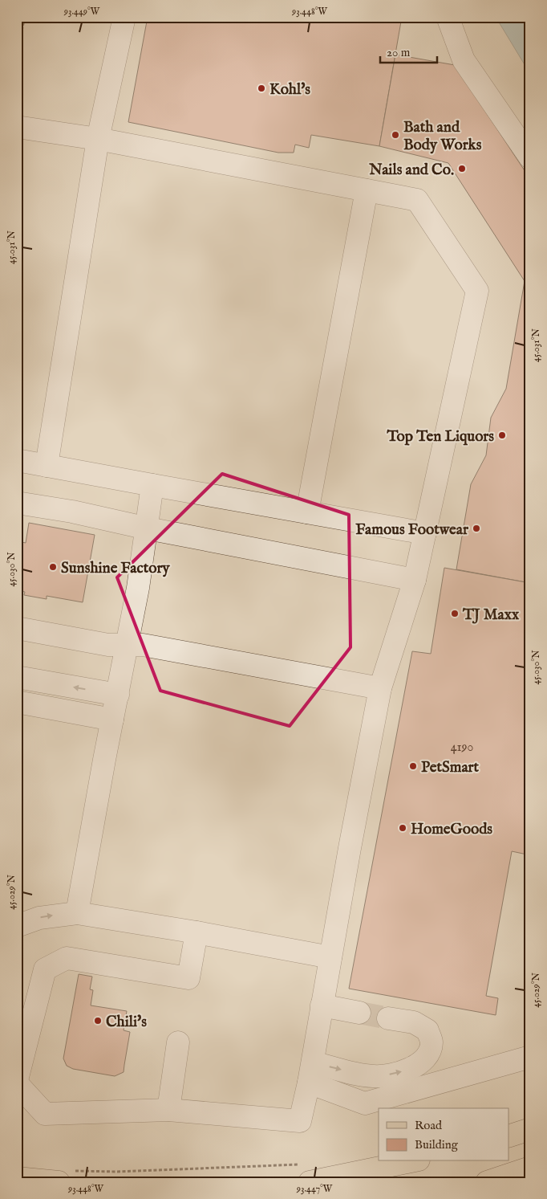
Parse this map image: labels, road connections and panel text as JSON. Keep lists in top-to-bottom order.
{
  "places": [
    "Kohl's",
    "Bath and Body Works",
    "Nails and Co.",
    "Top Ten Liquors",
    "Famous Footwear",
    "Sunshine Factory",
    "TJ Maxx",
    "PetSmart",
    "HomeGoods",
    "Chili's"
  ],
  "house_numbers": ["4190"],
  "legend": ["Road", "Building"],
  "scale_bar": "20 m",
  "coordinates": [
    "93.449°W",
    "93.448°W",
    "45.031°N",
    "45.030°N",
    "45.029°N",
    "93.447°W"
  ]
}
